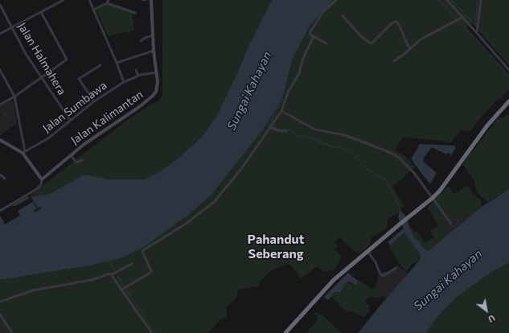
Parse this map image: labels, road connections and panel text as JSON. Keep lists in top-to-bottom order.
{
  "streets": {
    "street": ["Jalan Halmahera", "Jalan Sumbawa", "Jalan Kalimantan"]
  },
  "crossings": [
    ["Jalan Halmahera", "Jalan Sumbawa"],
    ["Jalan Sumbawa", "Jalan Kalimantan"]
  ],
  "districts": ["Pahandut Seberang"],
  "water": ["Sungai Kahayan"],
  "north": "bottom right"
}
